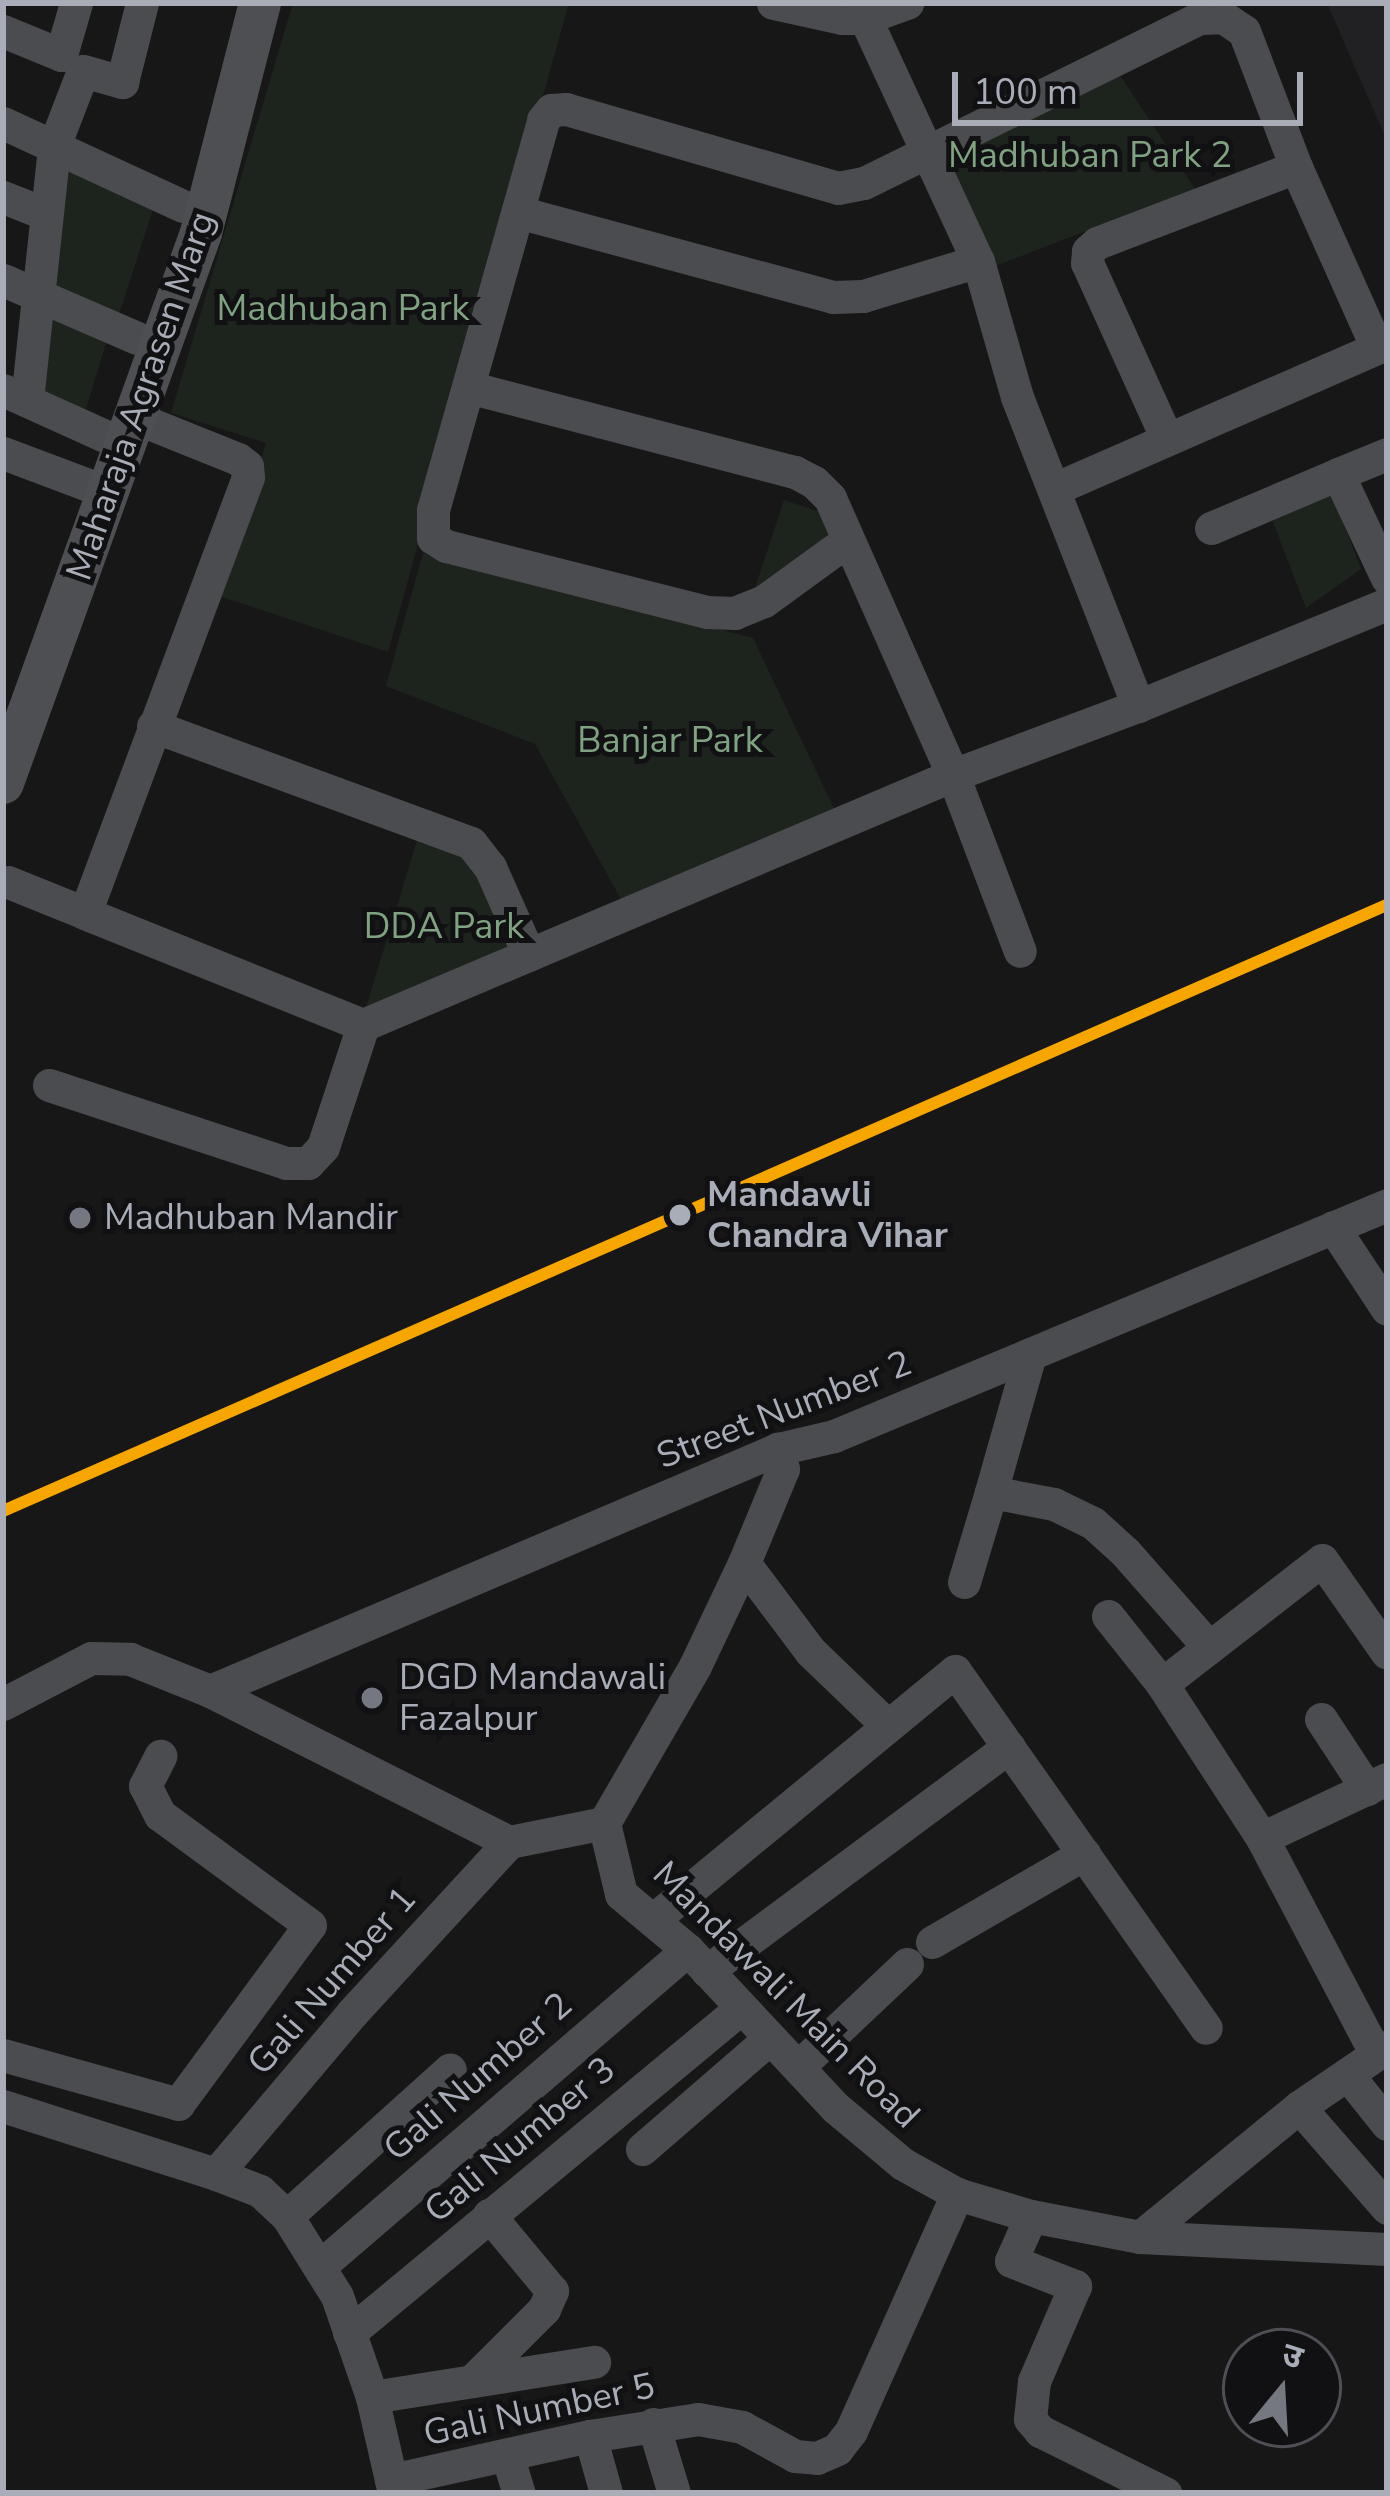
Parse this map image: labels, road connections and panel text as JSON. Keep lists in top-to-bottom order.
{
  "streets": {
    "main road": ["Maharaja Agrasen Marg"],
    "street": [
      "Street Number 2",
      "Gali Number 1",
      "Mandawali Main Road",
      "Gali Number 2",
      "Gali Number 3",
      "Gali Number 5"
    ]
  },
  "crossings": [
    ["Mandawali Main Road", "Gali Number 2"],
    ["Mandawali Main Road", "Gali Number 3"],
    ["Mandawali Main Road", "Gali Number 5"]
  ],
  "parks": [
    "Madhuban Park 2",
    "Madhuban Park",
    "Banjar Park",
    "DDA Park"
  ],
  "places": ["Mandawli Chandra Vihar", "Madhuban Mandir", "DGD Mandawali Fazalpur"],
  "scale_bar": "100 m",
  "north": "top"
}
